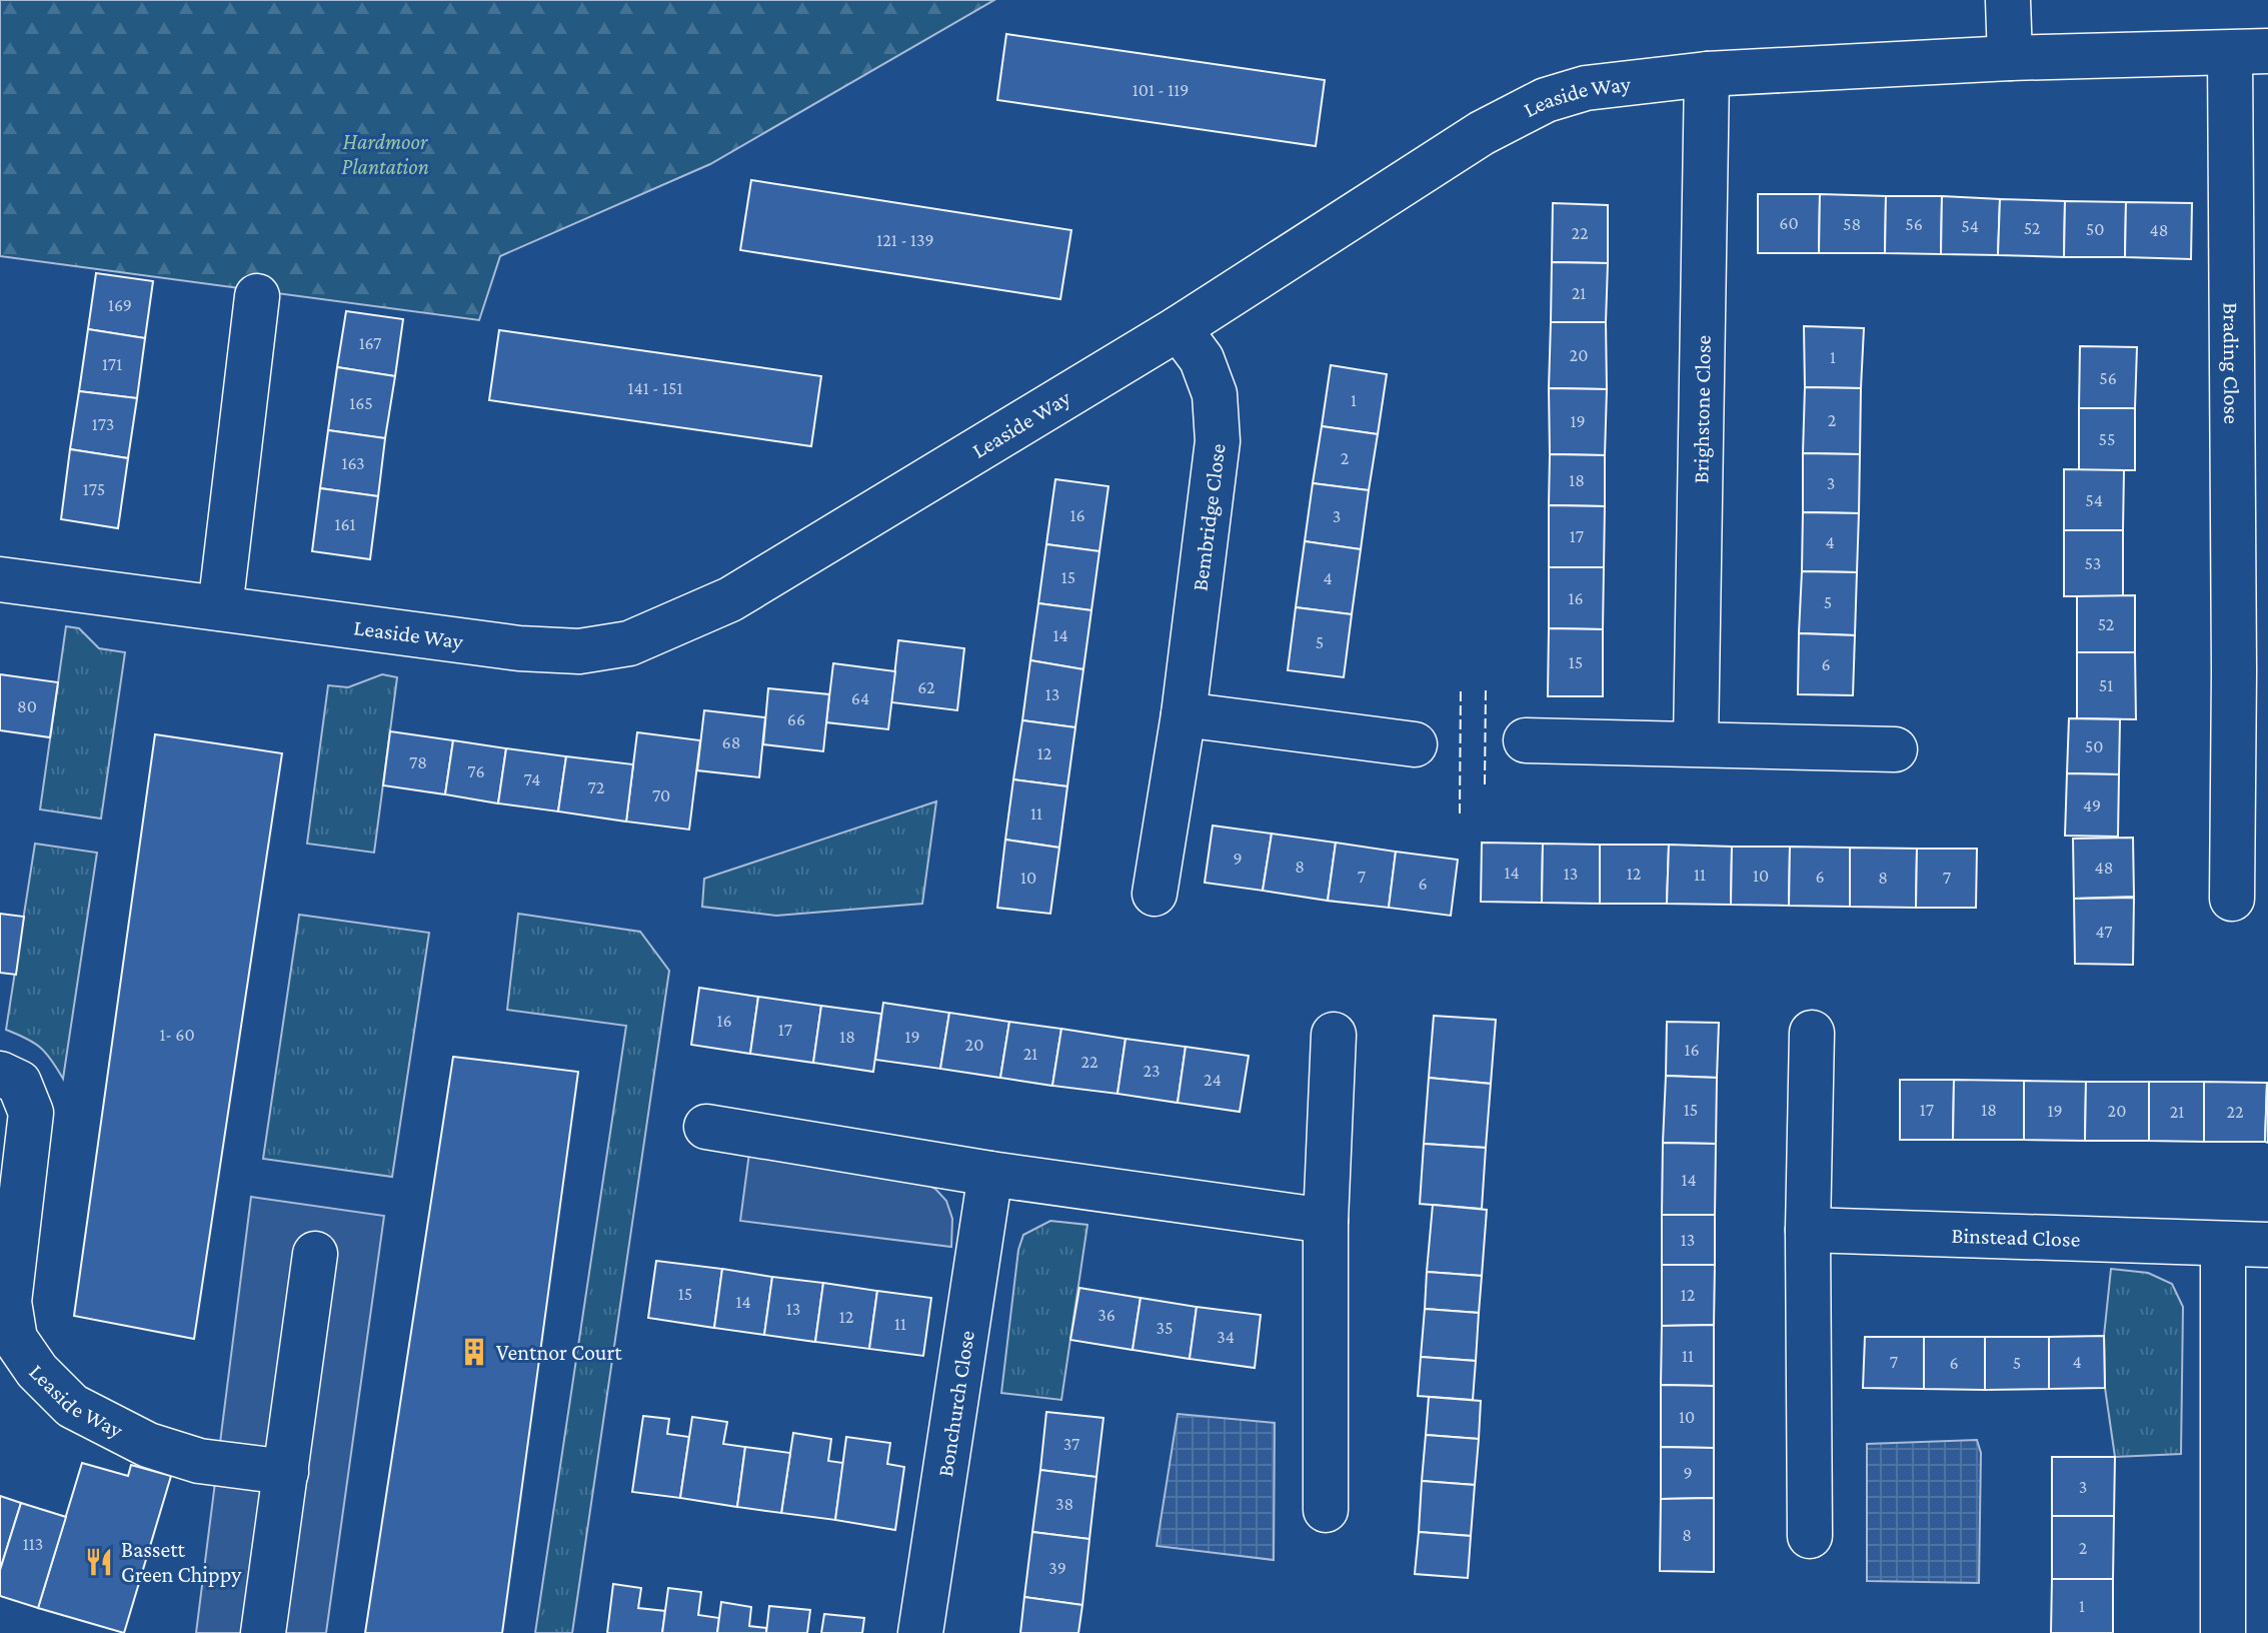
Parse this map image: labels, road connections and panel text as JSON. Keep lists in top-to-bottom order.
{
  "streets": {
    "street": [
      "Leaside Way",
      "Brading Close",
      "Brighstone Close",
      "Bembridge Close",
      "Binstead Close",
      "Bonchurch Close"
    ]
  },
  "crossings": [
    ["Leaside Way", "Brading Close"],
    ["Leaside Way", "Brighstone Close"],
    ["Leaside Way", "Bembridge Close"]
  ],
  "parks": ["Hardmoor Plantation"],
  "places": {
    "building": ["Ventnor Court"],
    "restaurant": ["Bassett Green Chippy"]
  },
  "house_numbers": [
    "101 - 119",
    "60",
    "58",
    "56",
    "54",
    "52",
    "50",
    "48",
    "22",
    "121 - 139",
    "21",
    "169",
    "167",
    "20",
    "1",
    "171",
    "56",
    "141 - 151",
    "1",
    "165",
    "2",
    "19",
    "173",
    "55",
    "2",
    "163",
    "18",
    "3",
    "175",
    "54",
    "16",
    "3",
    "161",
    "17",
    "4",
    "53",
    "15",
    "4",
    "16",
    "5",
    "52",
    "14",
    "5",
    "15",
    "6",
    "51",
    "62",
    "13",
    "64",
    "80",
    "66",
    "68",
    "50",
    "12",
    "78",
    "76",
    "74",
    "72",
    "70",
    "49",
    "11",
    "9",
    "8",
    "48",
    "14",
    "13",
    "12",
    "11",
    "10",
    "7",
    "6",
    "10",
    "8",
    "7",
    "6",
    "47",
    "16",
    "17",
    "1- 60",
    "18",
    "19",
    "20",
    "16",
    "21",
    "22",
    "23",
    "24",
    "15",
    "17",
    "18",
    "19",
    "20",
    "21",
    "22",
    "14",
    "13",
    "15",
    "12",
    "14",
    "13",
    "36",
    "12",
    "11",
    "35",
    "34",
    "11",
    "7",
    "4",
    "6",
    "5",
    "10",
    "37",
    "9",
    "3",
    "38",
    "8",
    "113",
    "2",
    "39",
    "1"
  ]
}
